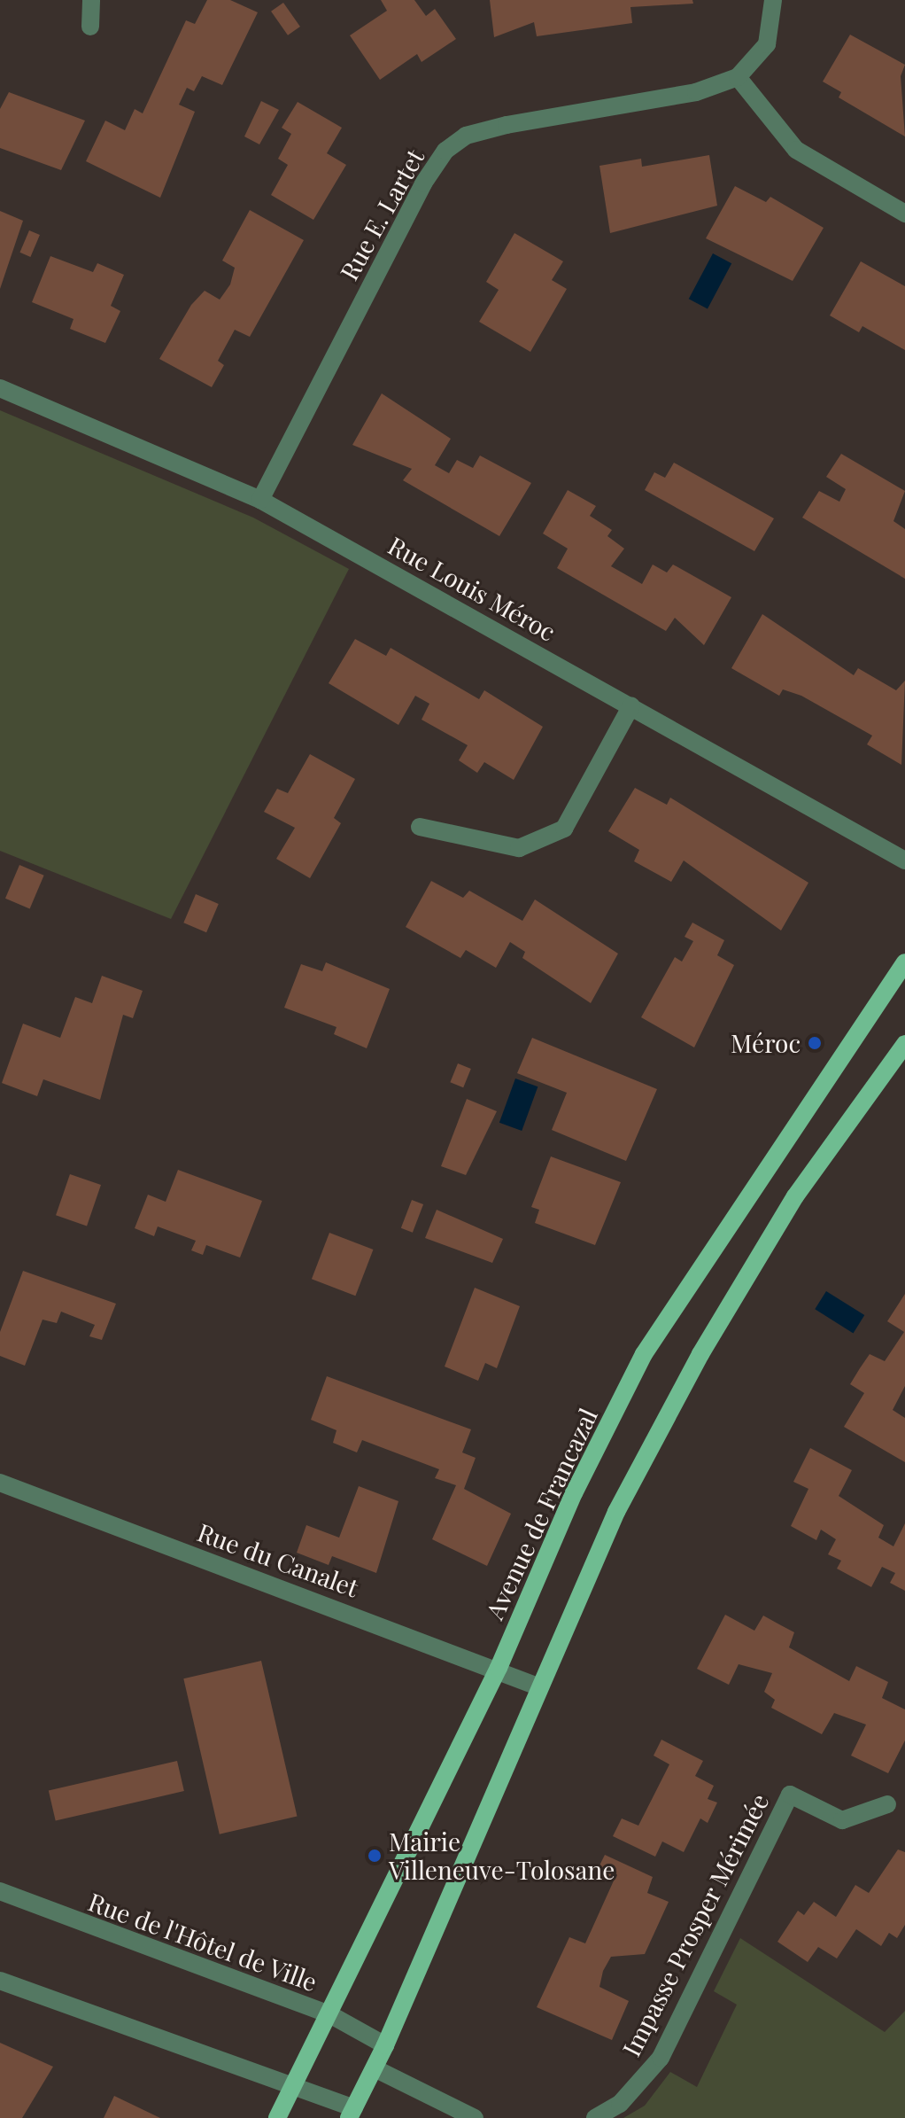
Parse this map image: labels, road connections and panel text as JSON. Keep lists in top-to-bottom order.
{
  "streets": {
    "main road": ["Avenue de Francazal"],
    "street": [
      "Rue E. Lartet",
      "Rue Louis Méroc",
      "Rue du Canalet",
      "Impasse Prosper Mérimée",
      "Rue de l'Hôtel de Ville"
    ]
  },
  "crossings": [
    ["Rue E. Lartet", "Rue Louis Méroc"],
    ["Avenue de Francazal", "Rue du Canalet"],
    ["Avenue de Francazal", "Rue de l'Hôtel de Ville"]
  ],
  "places": ["Méroc", "Mairie Villeneuve-Tolosane"]
}
